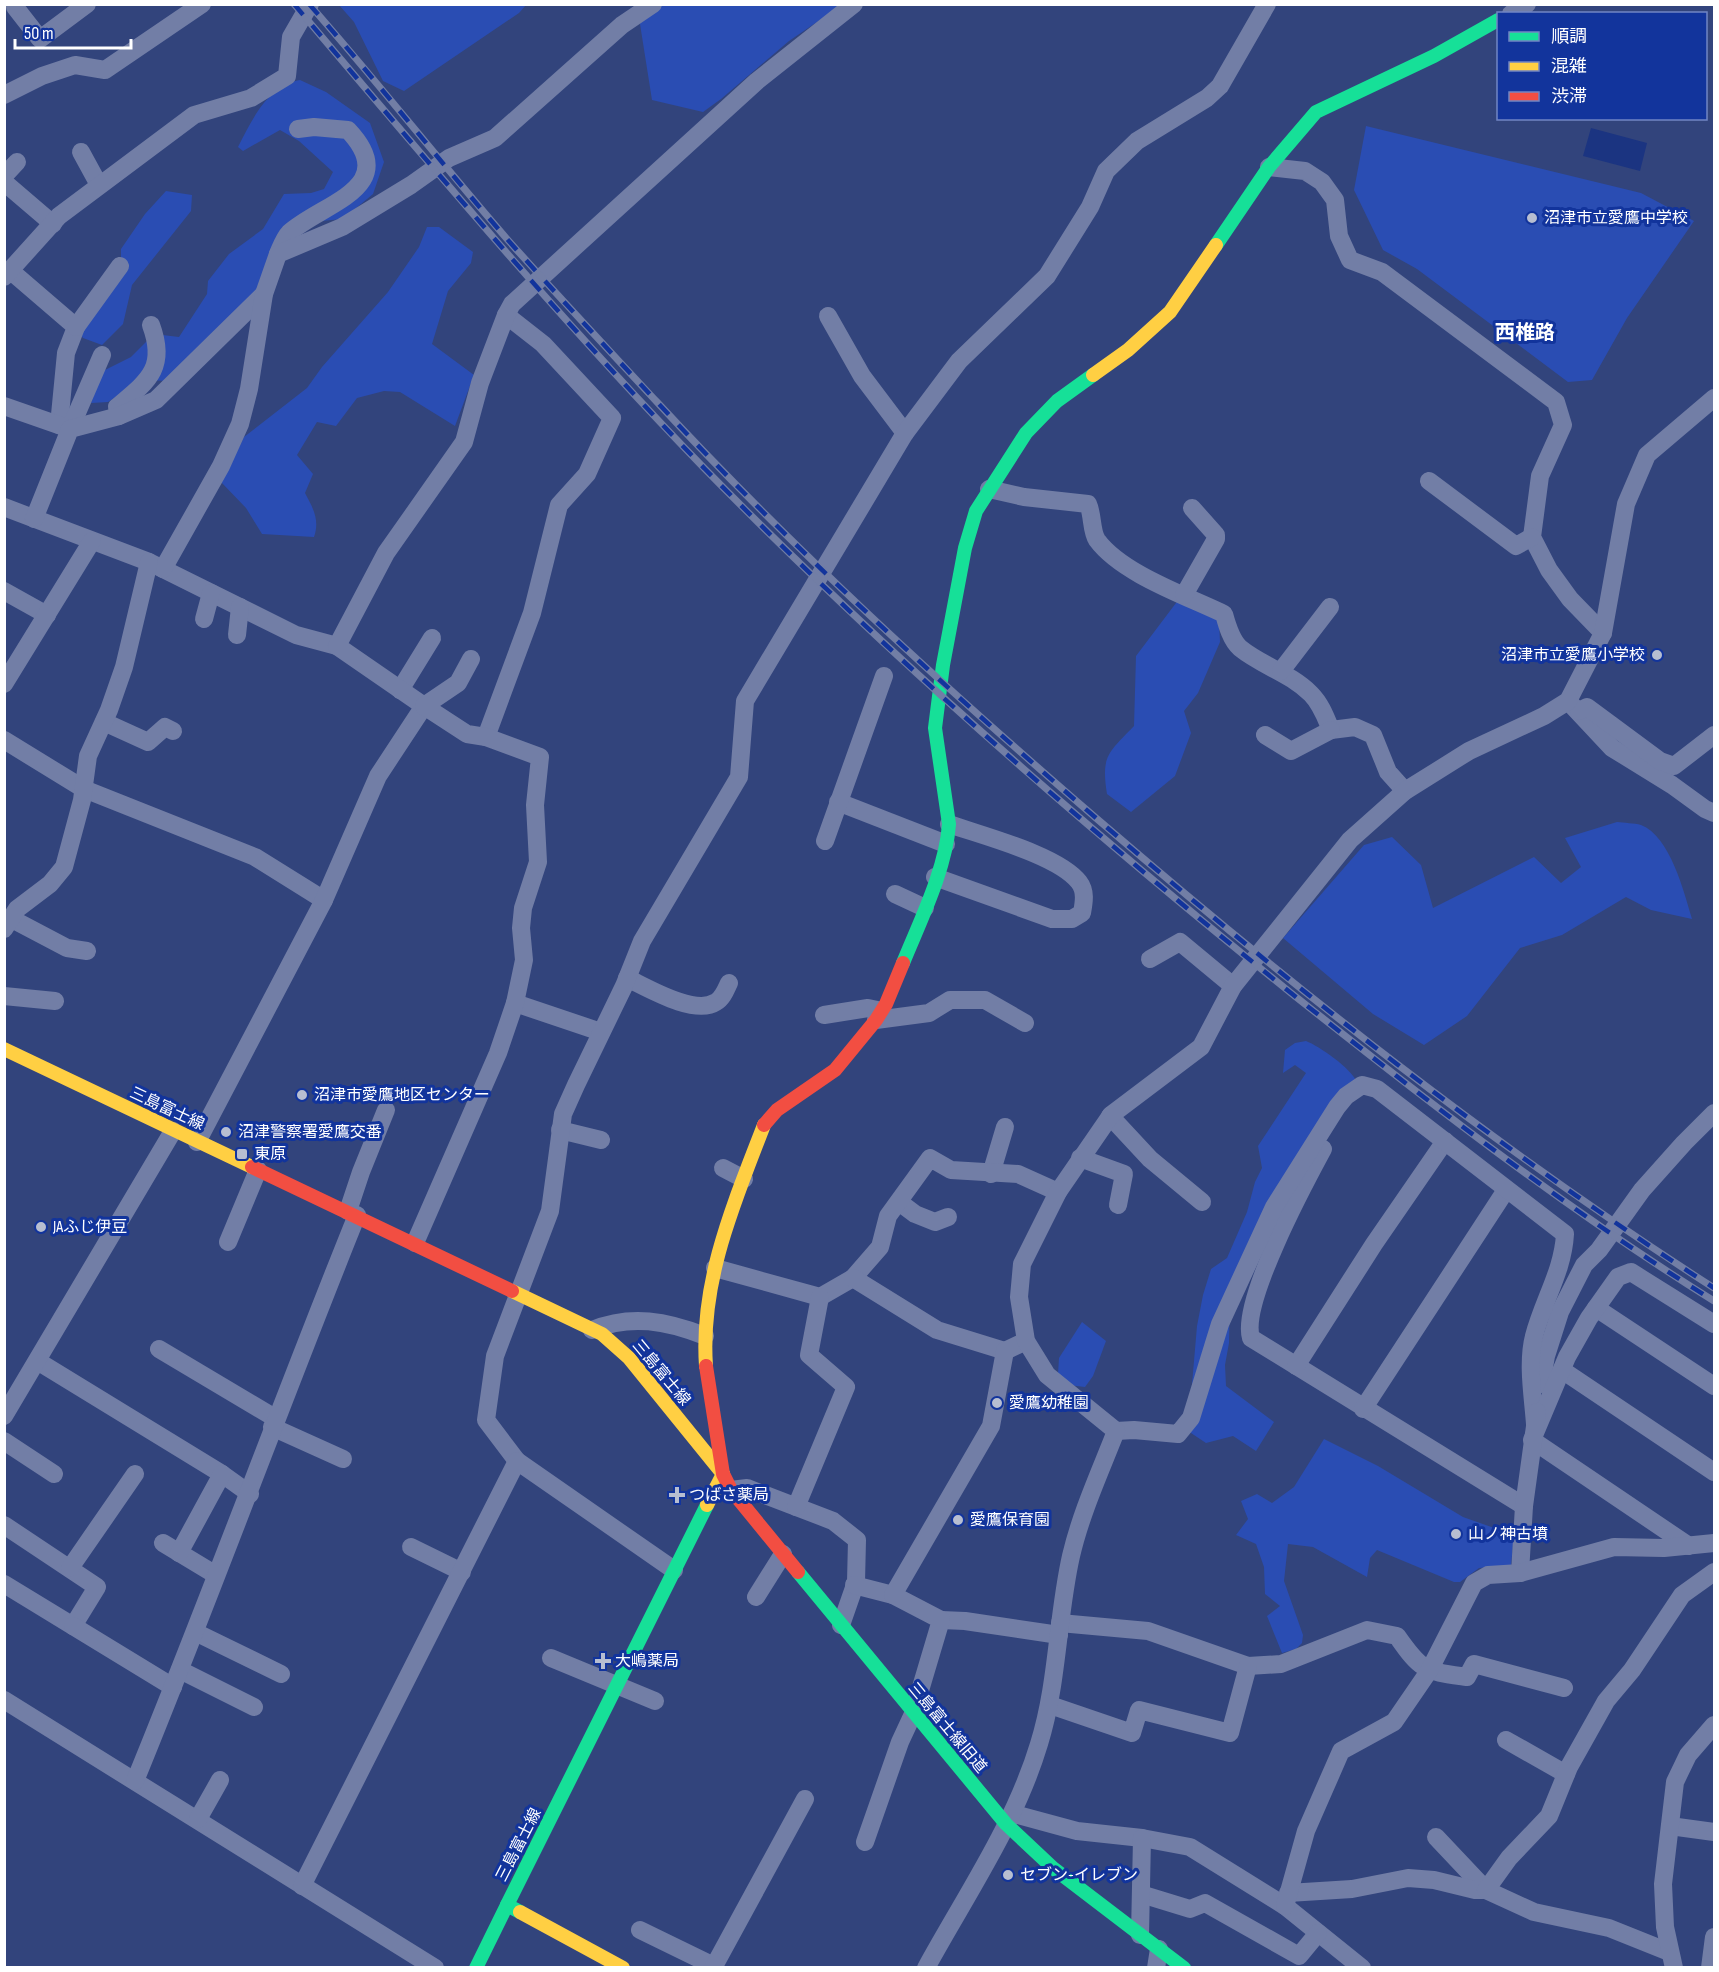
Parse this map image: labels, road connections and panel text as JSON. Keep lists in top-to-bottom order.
{
  "streets": {
    "street": ["三島富士線", "三島富士線旧道"]
  },
  "crossings": [
    ["三島富士線", "三島富士線旧道"]
  ],
  "districts": ["西椎路"],
  "places": {
    "other": [
      "沼津市立愛鷹中学校",
      "沼津市立愛鷹小学校",
      "沼津市愛鷹地区センター",
      "沼津警察署愛鷹交番",
      "JAふじ伊豆",
      "愛鷹幼稚園",
      "愛鷹保育園",
      "山ノ神古墳",
      "セブン-イレブン"
    ],
    "transit": ["東原"],
    "health": ["つばさ薬局", "大嶋薬局"]
  },
  "legend": ["順調", "混雑", "渋滞"],
  "scale_bar": "50 m"
}
